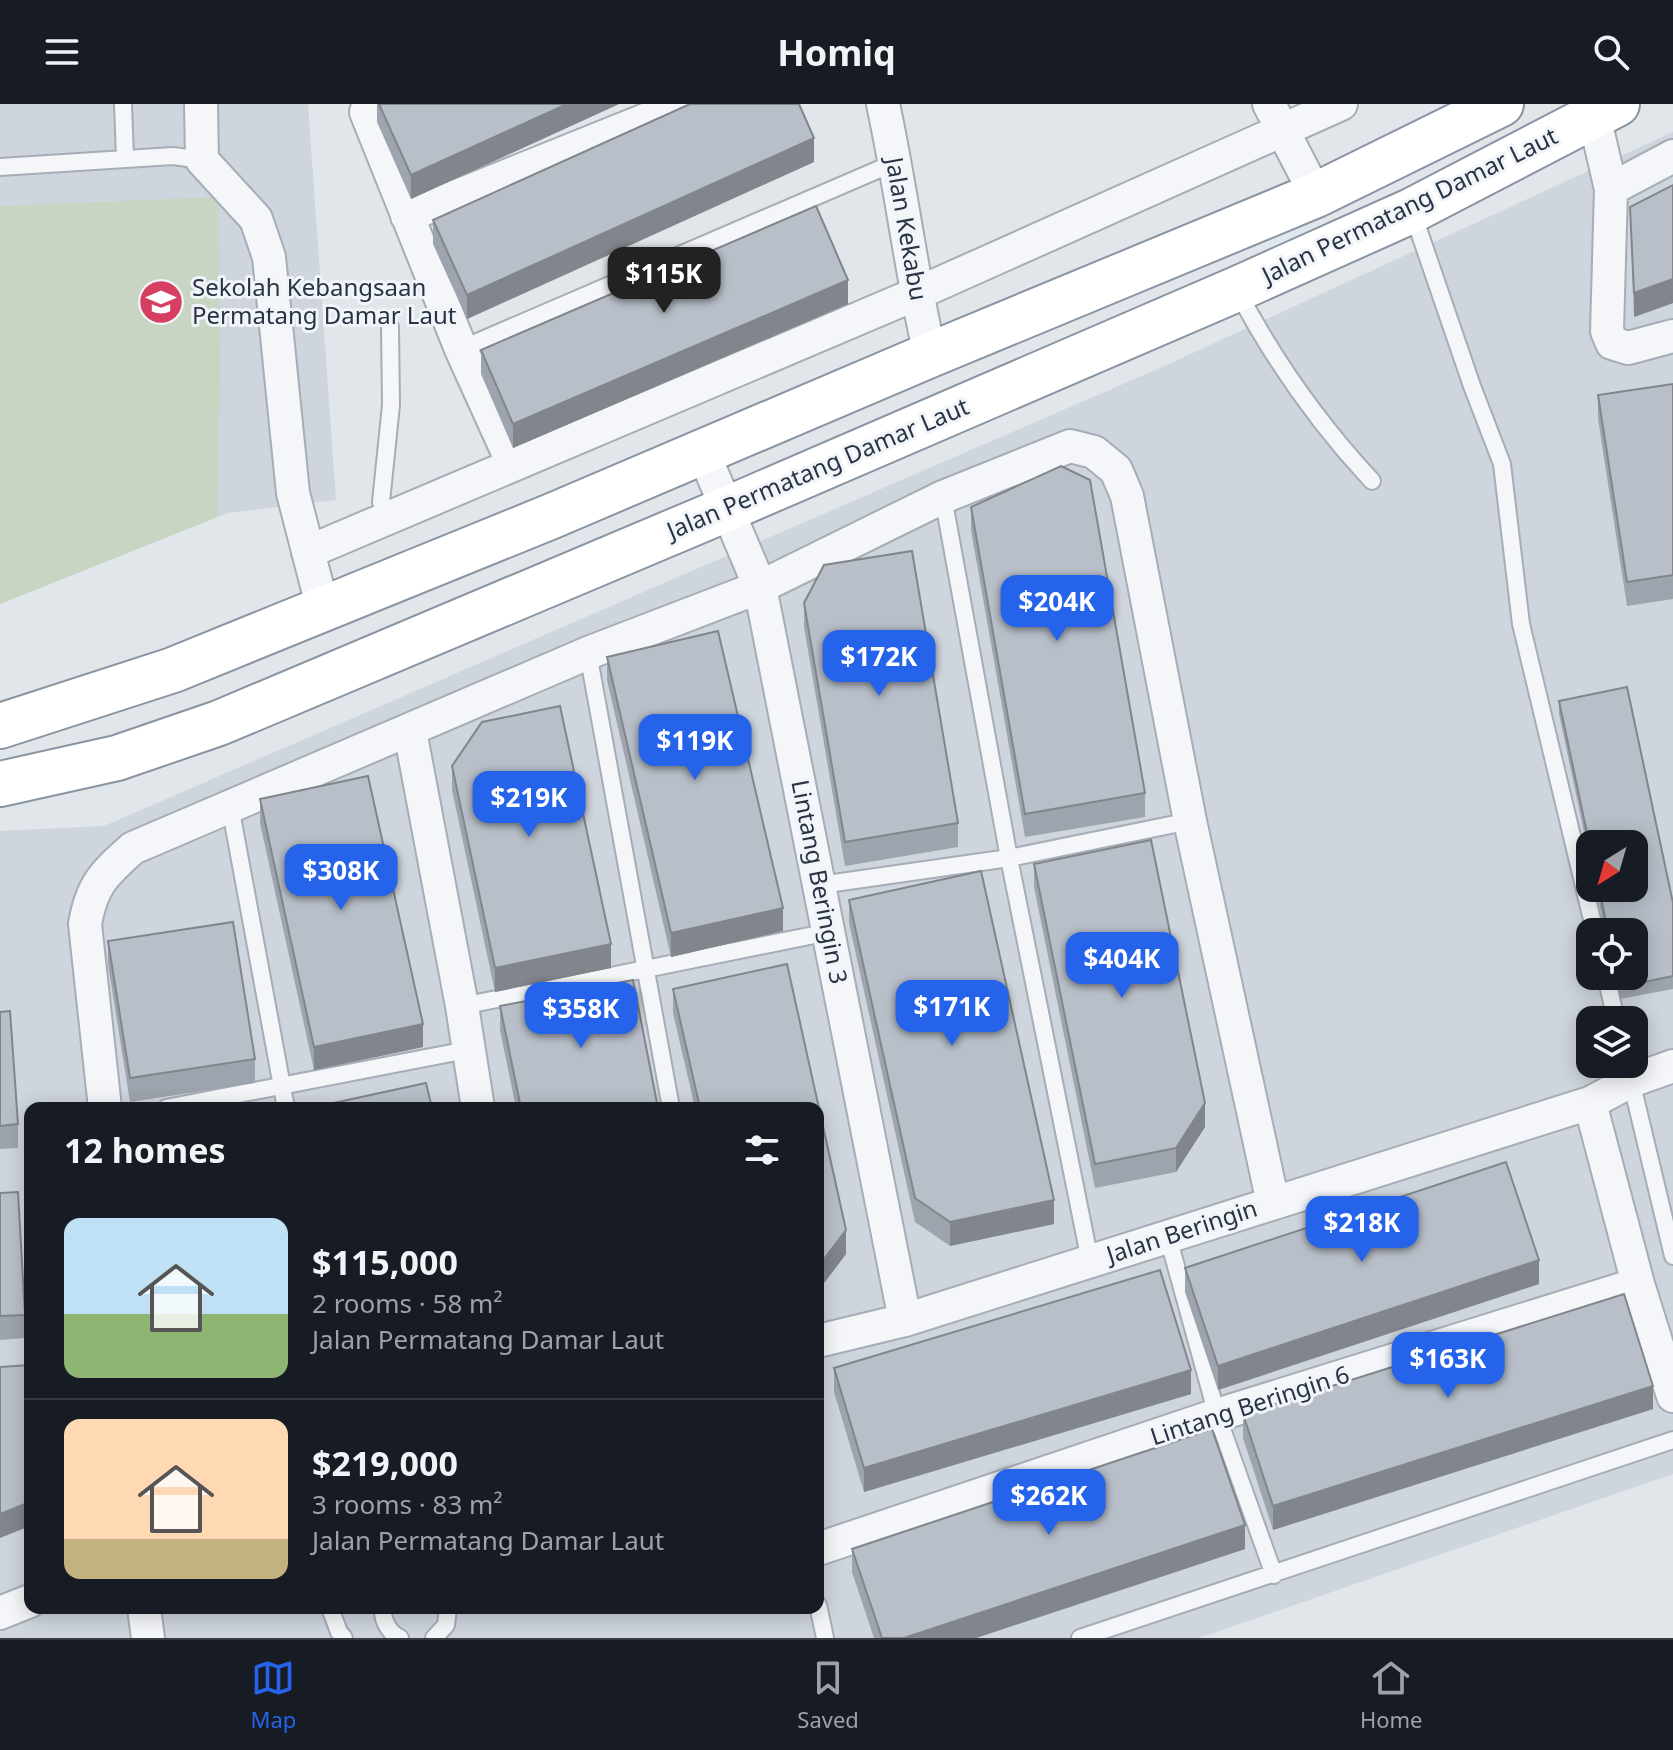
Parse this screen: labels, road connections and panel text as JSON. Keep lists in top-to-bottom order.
{
  "streets": {
    "highway": ["Jalan Permatang Damar Laut"],
    "street": [
      "Jalan Kekabu",
      "Lintang Beringin 3",
      "Jalan Beringin",
      "Lintang Beringin 6"
    ]
  },
  "crossings": [
    ["Jalan Permatang Damar Laut", "Lintang Beringin 3"],
    ["Lintang Beringin 3", "Jalan Beringin"]
  ],
  "places": {
    "school or university": ["Sekolah Kebangsaan Permatang Damar Laut"]
  },
  "north": "bottom left",
  "page": {
    "header": "Homiq",
    "price": [
      "$115K",
      "$204K",
      "$172K",
      "$119K",
      "$219K",
      "$308K",
      "$404K",
      "$171K",
      "$358K",
      "$218K",
      "$163K",
      "$262K"
    ],
    "heading": "12 homes",
    "list": [
      {
        "name": "$115,000",
        "note": "2 rooms · 58 m² · Jalan Permatang Damar Laut"
      },
      {
        "name": "$219,000",
        "note": "3 rooms · 83 m² · Jalan Permatang Damar Laut"
      }
    ],
    "tabs": ["Map", "Saved", "Home"]
  }
}
